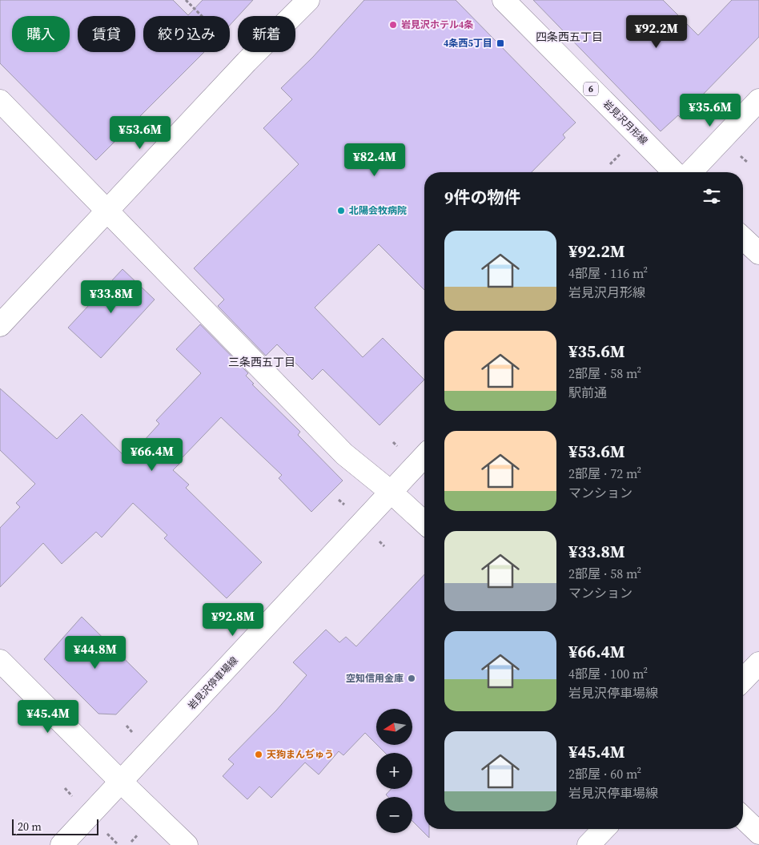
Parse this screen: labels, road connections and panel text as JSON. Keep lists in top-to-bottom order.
{
  "streets": {
    "street": ["6", "岩見沢月形線", "岩見沢停車場線"]
  },
  "districts": ["四条西五丁目", "三条西五丁目"],
  "places": {
    "other": [
      "岩見沢ホテル4条",
      "北陽会牧病院",
      "空知信用金庫",
      "天狗まんぢゅう"
    ],
    "transit": ["4条西5丁目"]
  },
  "scale_bar": "20 m",
  "north": "left",
  "page": {
    "price": [
      "¥92.2M",
      "¥35.6M",
      "¥53.6M",
      "¥82.4M",
      "¥33.8M",
      "¥66.4M",
      "¥92.8M",
      "¥44.8M",
      "¥45.4M"
    ],
    "chip": [
      "購入",
      "賃貸",
      "絞り込み",
      "新着"
    ],
    "heading": "9件の物件",
    "list": [
      {
        "name": "¥92.2M",
        "note": "4部屋 · 116 m² · 岩見沢月形線"
      },
      {
        "name": "¥35.6M",
        "note": "2部屋 · 58 m² · 駅前通"
      },
      {
        "name": "¥53.6M",
        "note": "2部屋 · 72 m² · マンション"
      },
      {
        "name": "¥33.8M",
        "note": "2部屋 · 58 m² · マンション"
      },
      {
        "name": "¥66.4M",
        "note": "4部屋 · 100 m² · 岩見沢停車場線"
      },
      {
        "name": "¥45.4M",
        "note": "2部屋 · 60 m² · 岩見沢停車場線"
      }
    ],
    "map_buttons": ["+", "−"],
    "scale": "20 m"
  }
}
